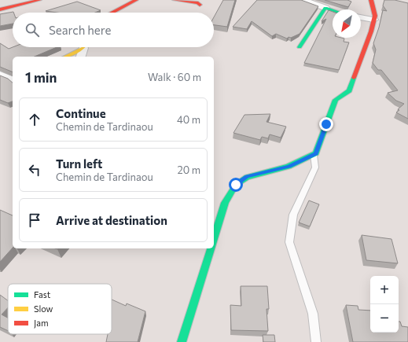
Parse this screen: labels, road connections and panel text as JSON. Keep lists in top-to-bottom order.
{
  "legend": ["Fast", "Slow", "Jam"],
  "north": "bottom left",
  "page": {
    "search": "Search here",
    "heading": ["1 min", "Walk · 60 m"],
    "list": [
      ["Continue", "Chemin de Tardinaou", "40 m"],
      ["Turn left", "Chemin de Tardinaou", "20 m"],
      "Arrive at destination"
    ],
    "map_buttons": ["+", "−"]
  }
}
